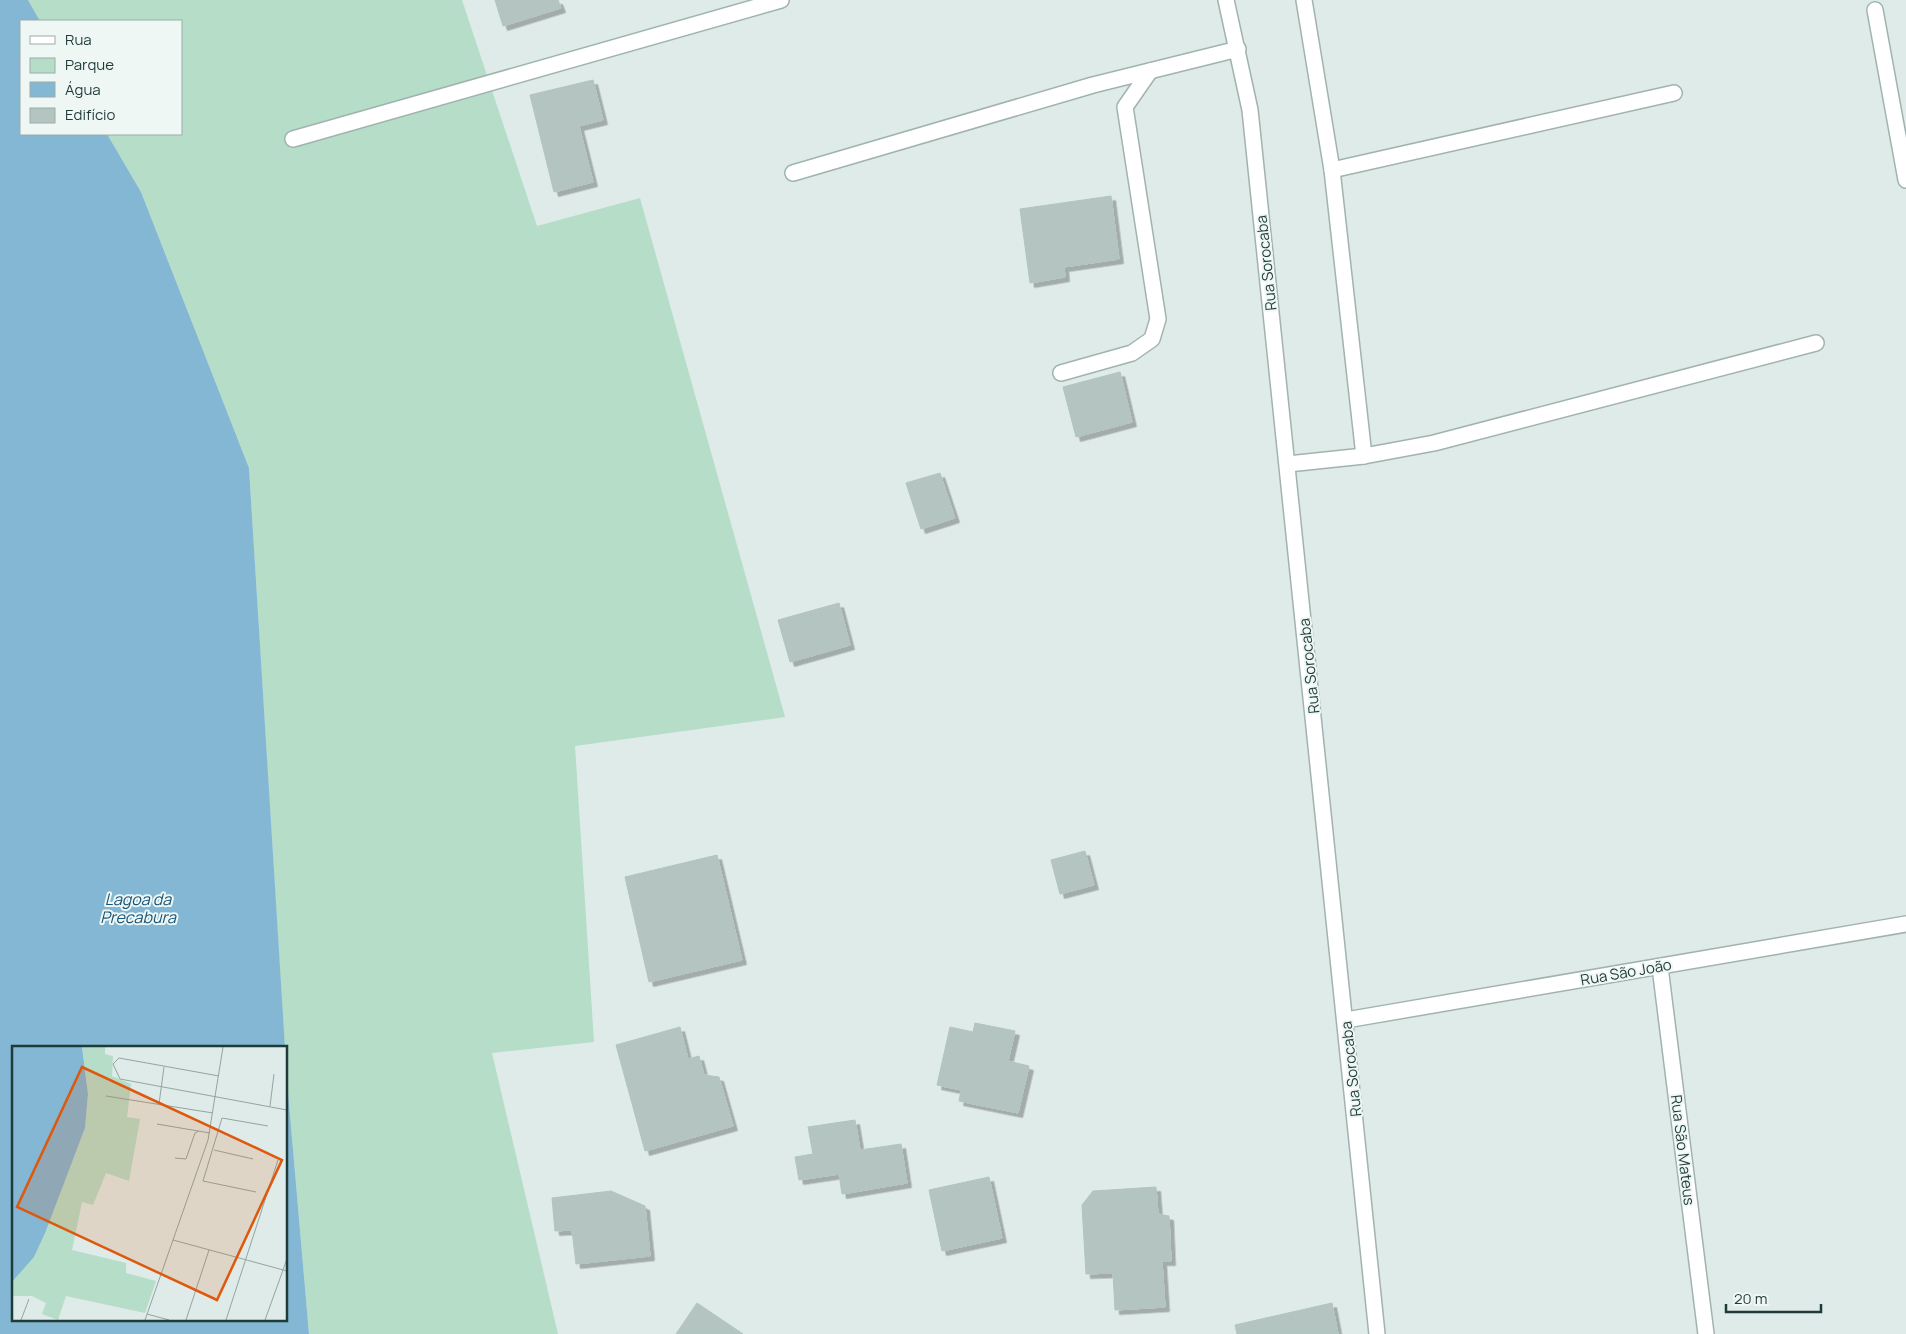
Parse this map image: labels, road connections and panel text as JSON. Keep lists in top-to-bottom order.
{
  "streets": {
    "street": ["Rua Sorocaba", "Rua São João", "Rua São Mateus"]
  },
  "crossings": [
    ["Rua Sorocaba", "Rua São João"],
    ["Rua São João", "Rua São Mateus"]
  ],
  "water": ["Lagoa da Precabura"],
  "legend": [
    "Rua",
    "Parque",
    "Água",
    "Edifício"
  ],
  "scale_bar": "20 m"
}
